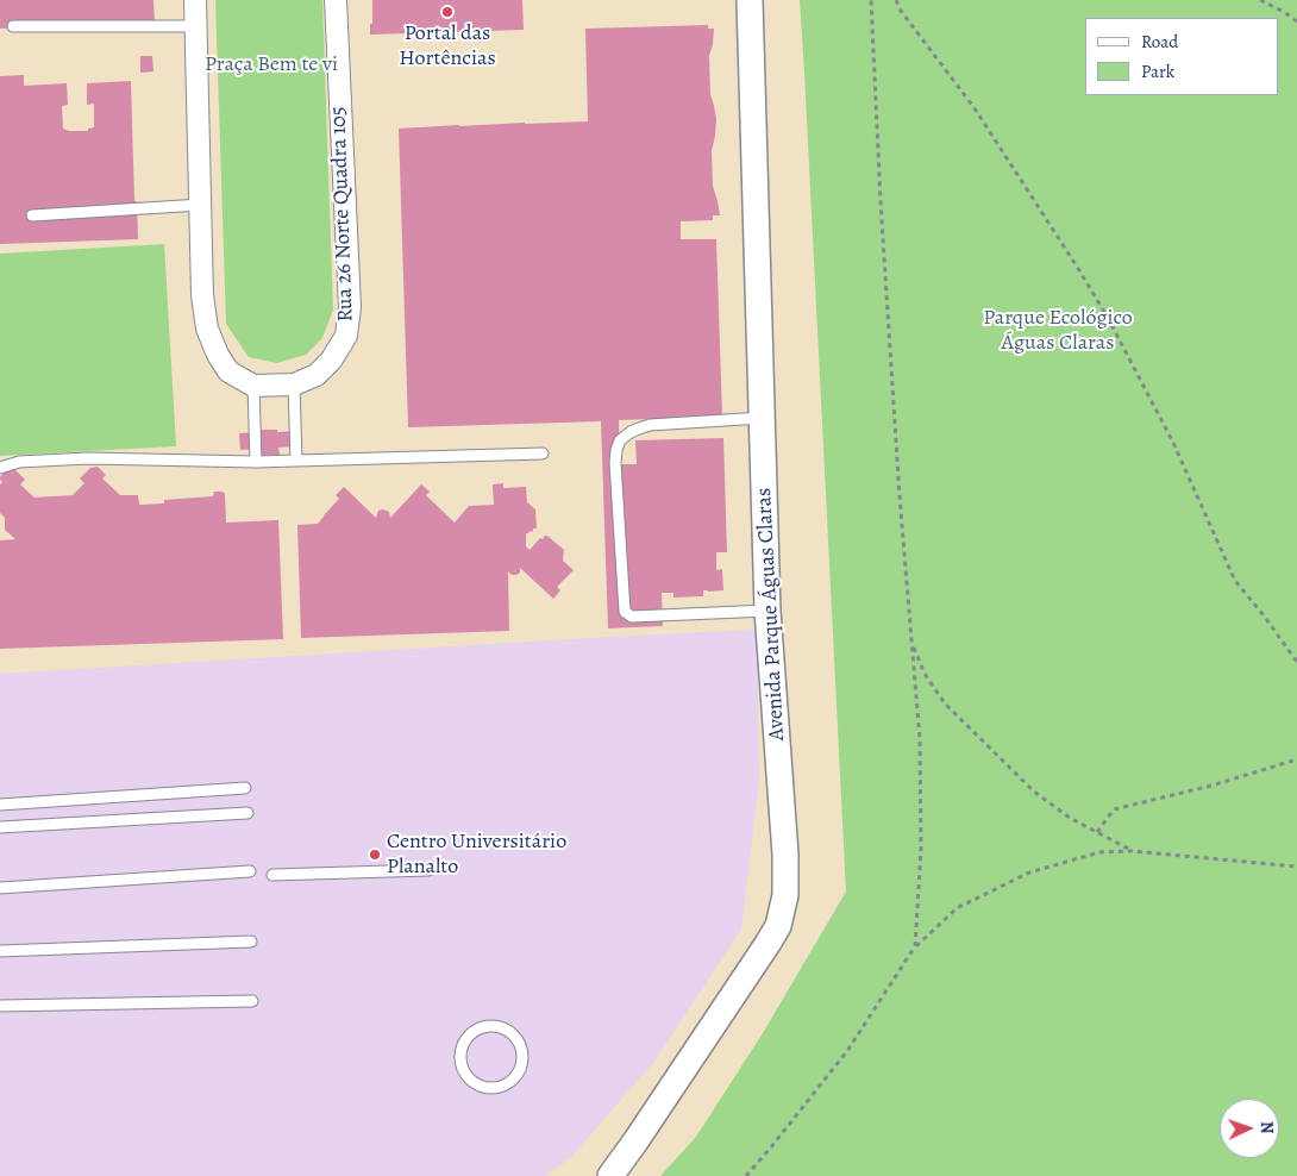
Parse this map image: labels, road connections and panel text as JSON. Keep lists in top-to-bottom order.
{
  "streets": {
    "street": ["Rua 26 Norte Quadra 105", "Avenida Parque Águas Claras"]
  },
  "parks": ["Praça Bem te vi", "Parque Ecológico Águas Claras"],
  "places": ["Portal das Hortências", "Centro Universitário Planalto"],
  "legend": ["Road", "Park"],
  "north": "right"
}
